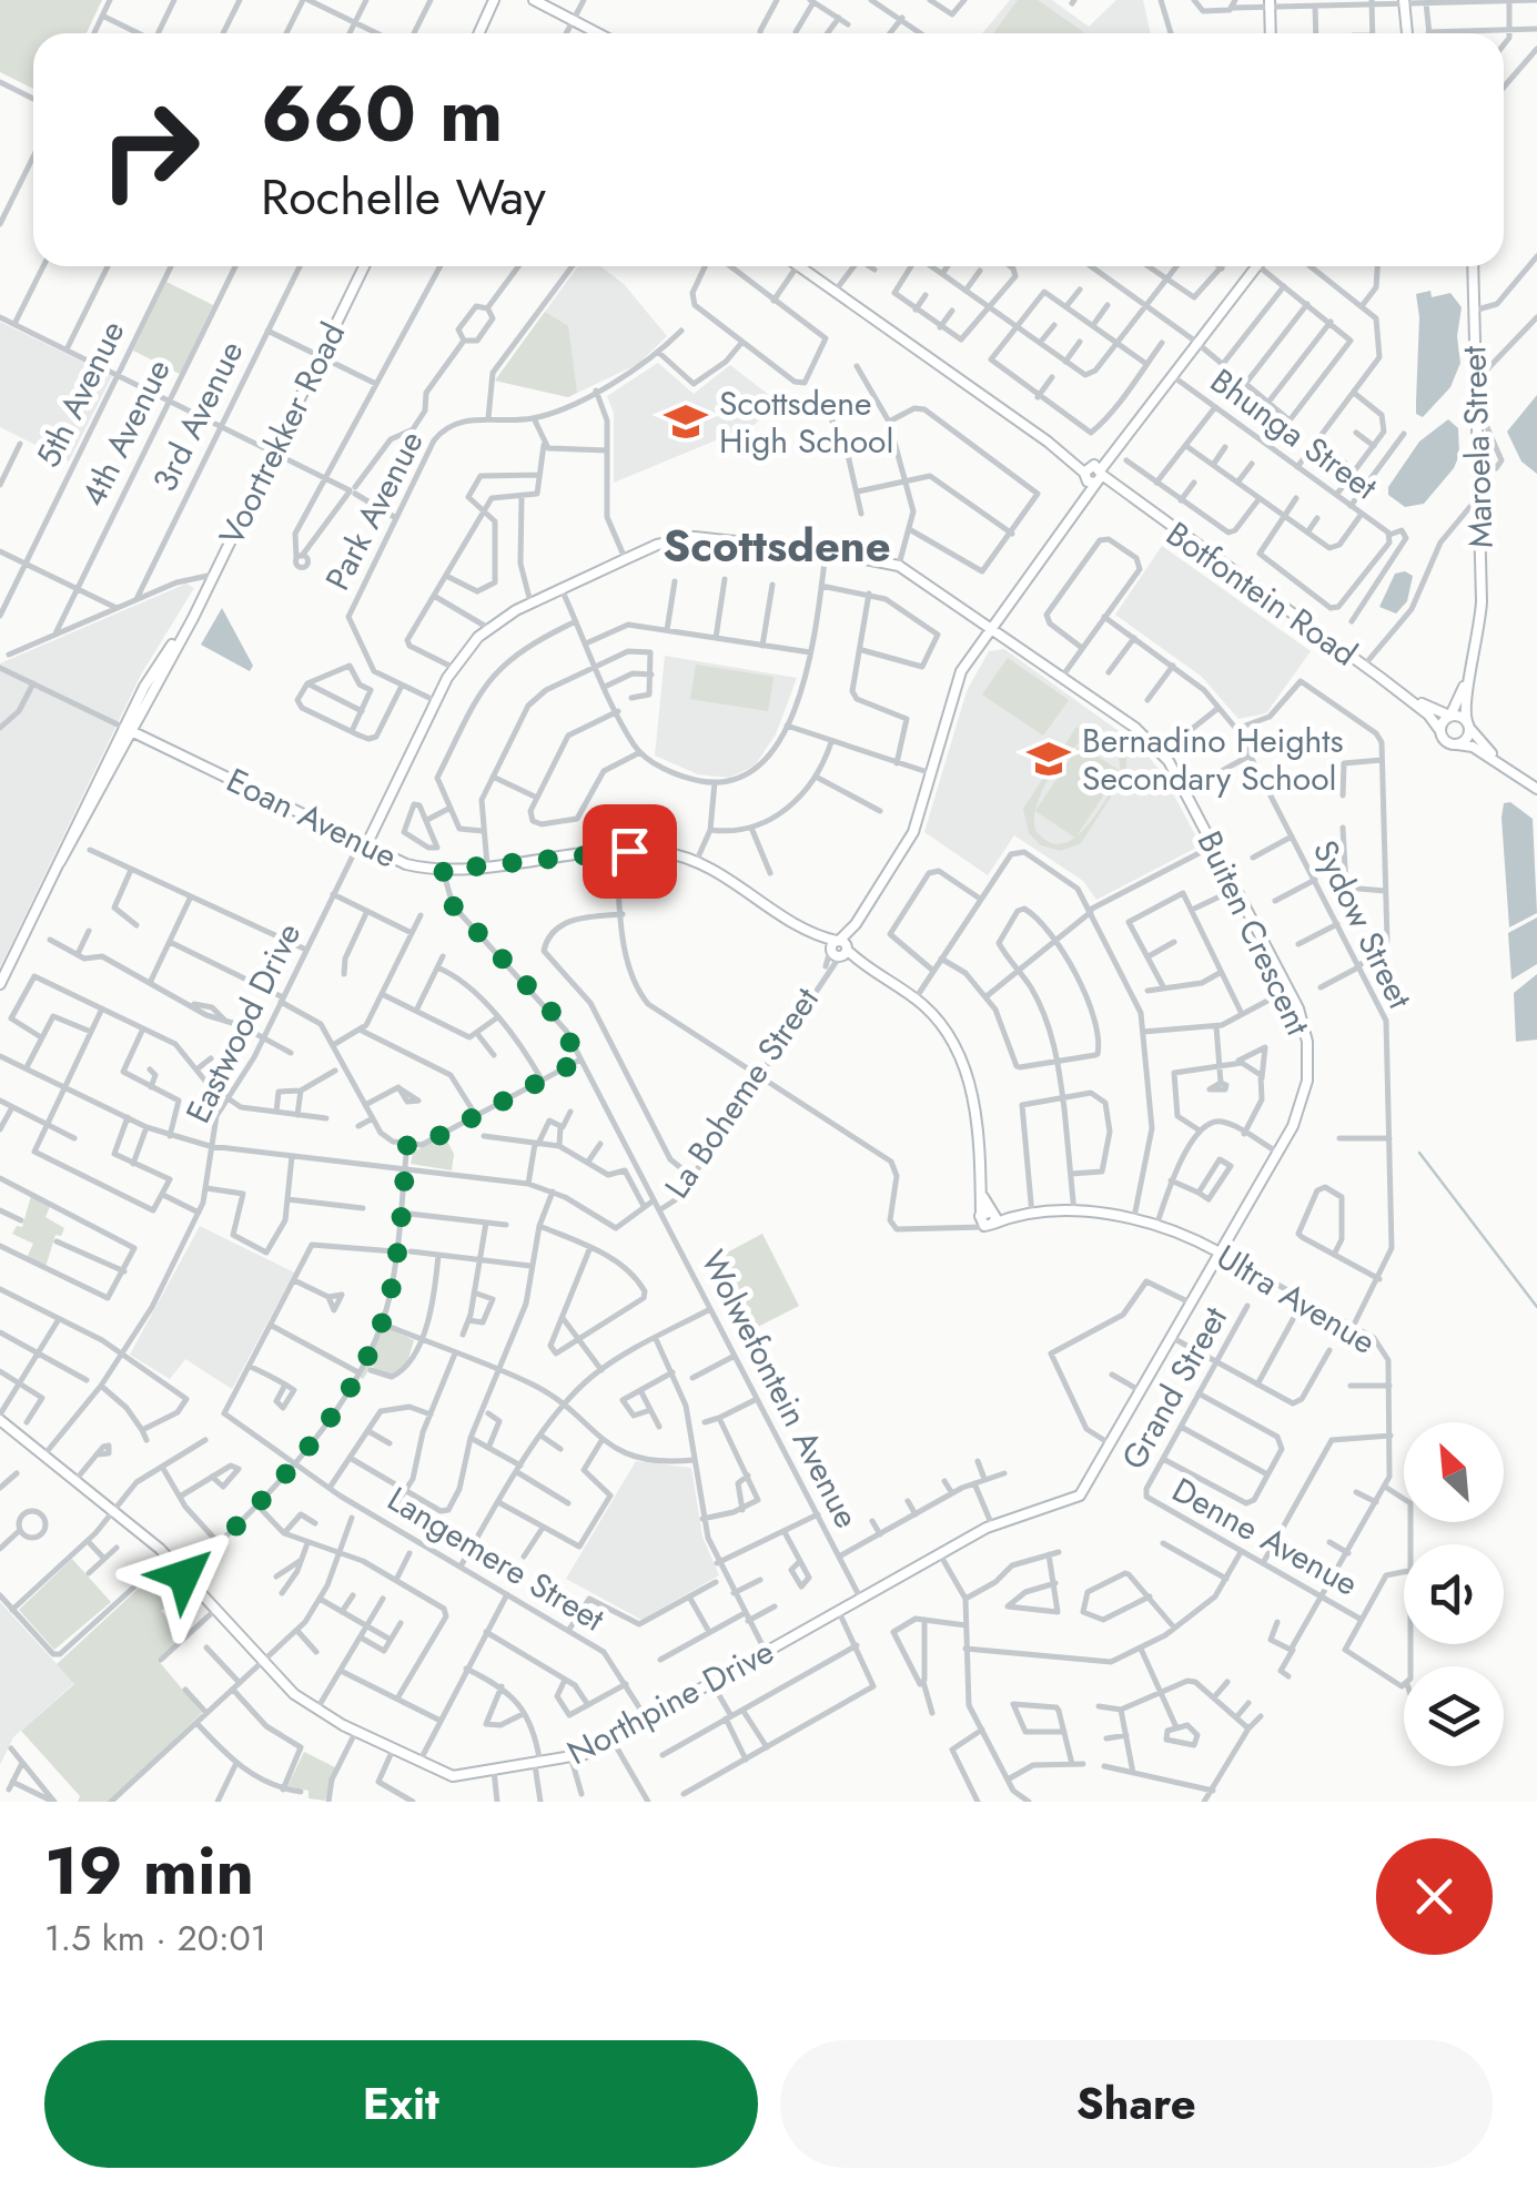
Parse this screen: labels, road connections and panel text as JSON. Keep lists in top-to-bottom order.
{
  "streets": {
    "street": [
      "5th Avenue",
      "3rd Avenue",
      "4th Avenue",
      "Voortrekker Road",
      "Bhunga Street",
      "Maroela Street",
      "Park Avenue",
      "Botfontein Road",
      "Eoan Avenue",
      "Sydow Street",
      "Buiten Crescent",
      "Eastwood Drive",
      "La Boheme Street",
      "Ultra Avenue",
      "Grand Street",
      "Wolwefontein Avenue",
      "Denne Avenue",
      "Langemere Street",
      "Northpine Drive"
    ]
  },
  "crossings": [
    ["Voortrekker Road", "Eoan Avenue"],
    ["Bhunga Street", "La Boheme Street"],
    ["Maroela Street", "Botfontein Road"],
    ["Park Avenue", "Buiten Crescent"],
    ["Botfontein Road", "La Boheme Street"],
    ["Eoan Avenue", "Buiten Crescent"],
    ["Eoan Avenue", "Eastwood Drive"],
    ["Eoan Avenue", "La Boheme Street"],
    ["Eoan Avenue", "Ultra Avenue"],
    ["Eoan Avenue", "Wolwefontein Avenue"],
    ["Sydow Street", "Ultra Avenue"],
    ["Buiten Crescent", "Eastwood Drive"],
    ["Buiten Crescent", "La Boheme Street"],
    ["Buiten Crescent", "Ultra Avenue"],
    ["Buiten Crescent", "Wolwefontein Avenue"],
    ["Buiten Crescent", "Northpine Drive"],
    ["Eastwood Drive", "Northpine Drive"],
    ["La Boheme Street", "Wolwefontein Avenue"],
    ["Ultra Avenue", "Denne Avenue"],
    ["Grand Street", "Denne Avenue"],
    ["Wolwefontein Avenue", "Northpine Drive"],
    ["Langemere Street", "Northpine Drive"]
  ],
  "districts": ["Scottsdene"],
  "places": {
    "school or university": ["Scottsdene High School", "Bernadino Heights Secondary School"]
  },
  "north": "top left",
  "page": {
    "turn": ["660 m", "Rochelle Way"],
    "heading": ["19 min", "1.5 km · 20:01"],
    "buttons": ["Exit", "Share"]
  }
}
